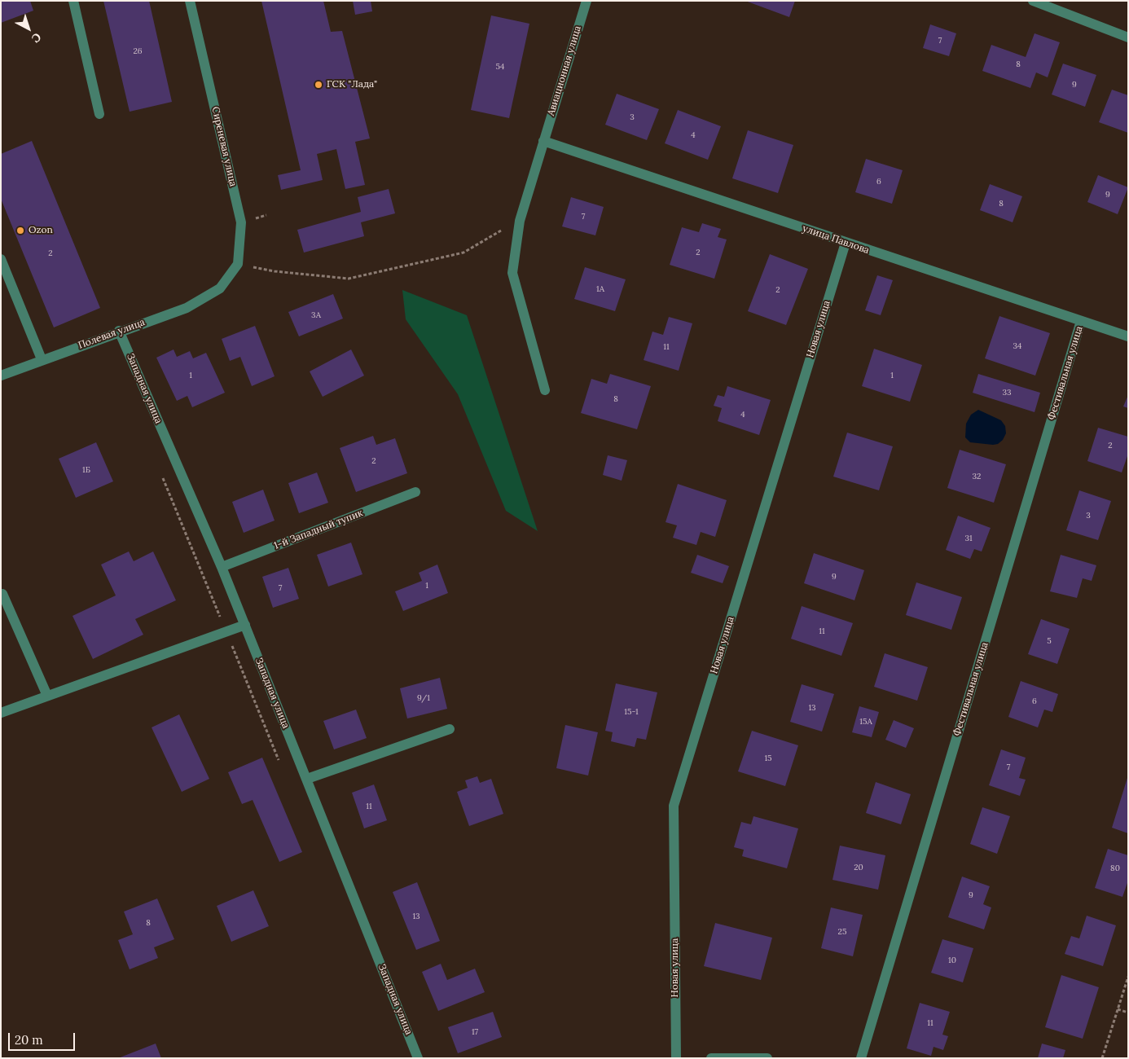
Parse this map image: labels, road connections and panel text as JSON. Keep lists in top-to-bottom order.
{
  "streets": {
    "street": [
      "Авиационная улица",
      "Сиреневая улица",
      "улица Павлова",
      "Новая улица",
      "Полевая улица",
      "Фестивальная улица",
      "Западная улица",
      "1-й Западный тупик"
    ]
  },
  "crossings": [
    ["Авиационная улица", "улица Павлова"],
    ["Сиреневая улица", "Полевая улица"],
    ["улица Павлова", "Новая улица"],
    ["улица Павлова", "Фестивальная улица"],
    ["Полевая улица", "Западная улица"],
    ["Западная улица", "1-й Западный тупик"]
  ],
  "places": ["ГСК \"Лада\"", "Ozon"],
  "house_numbers": [
    "7",
    "26",
    "8",
    "54",
    "9",
    "3",
    "4",
    "6",
    "9",
    "8",
    "7",
    "2",
    "2",
    "1А",
    "2",
    "3А",
    "34",
    "11",
    "1",
    "1",
    "33",
    "8",
    "4",
    "2",
    "2",
    "1Б",
    "32",
    "3",
    "31",
    "9",
    "1",
    "7",
    "11",
    "5",
    "9/1",
    "6",
    "13",
    "15-1",
    "15А",
    "15",
    "7",
    "11",
    "20",
    "80",
    "9",
    "13",
    "8",
    "25",
    "10",
    "11",
    "17"
  ],
  "scale_bar": "20 m",
  "north": "bottom right"
}
